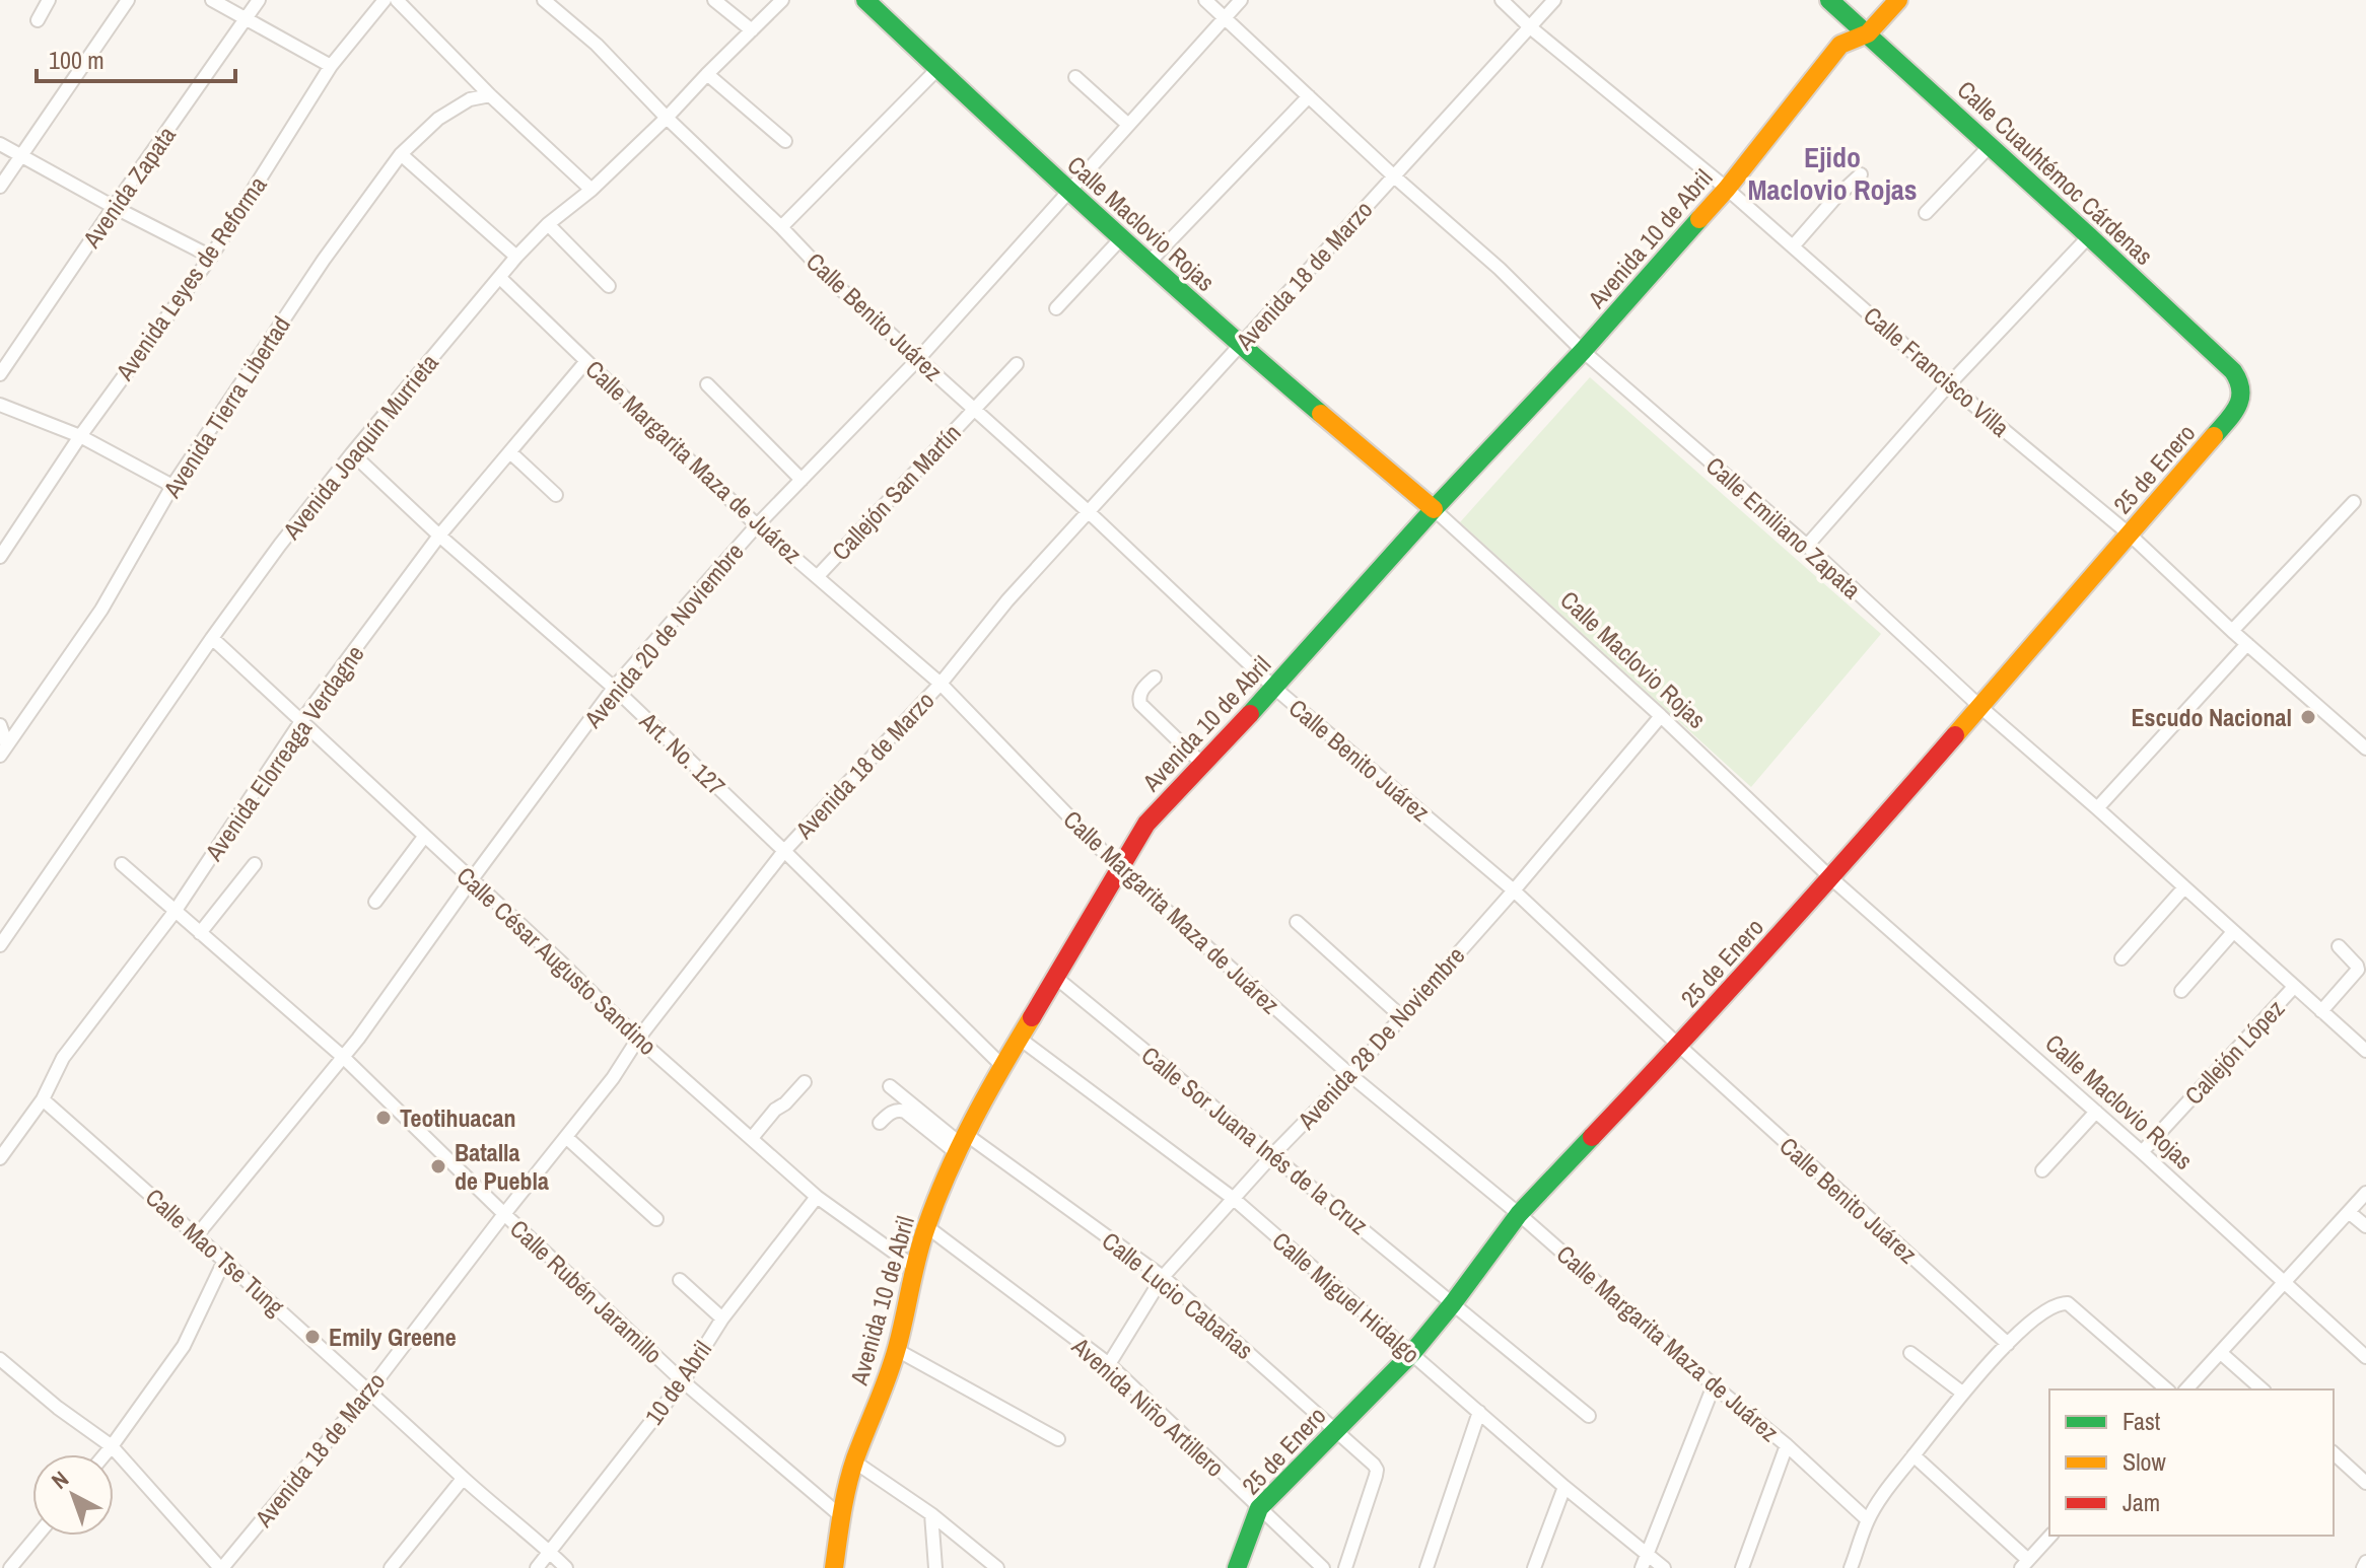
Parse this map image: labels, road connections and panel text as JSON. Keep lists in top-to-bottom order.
{
  "streets": {
    "street": [
      "Calle Cuauhtémoc Cárdenas",
      "Avenida Zapata",
      "Calle Maclovio Rojas",
      "Avenida 10 de Abril",
      "Avenida 18 de Marzo",
      "Avenida Leyes de Reforma",
      "Calle Benito Juárez",
      "Calle Francisco Villa",
      "Avenida Tierra Libertad",
      "Avenida Joaquín Murrieta",
      "Calle Margarita Maza de Juárez",
      "25 de Enero",
      "Callejón San Martín",
      "Calle Emiliano Zapata",
      "Avenida 20 de Noviembre",
      "Avenida Elorreaga Verdagne",
      "Art. No. 127",
      "Calle César Augusto Sandino",
      "Avenida 28 De Noviembre",
      "Callejón López",
      "Calle Sor Juana Inés de la Cruz",
      "Calle Mao Tse Tung",
      "Calle Rubén Jaramillo",
      "Calle Lucio Cabañas",
      "Calle Miguel Hidalgo",
      "10 de Abril",
      "Avenida Niño Artillero"
    ]
  },
  "crossings": [
    ["Calle Cuauhtémoc Cárdenas", "25 de Enero"],
    ["Calle Maclovio Rojas", "Avenida 10 de Abril"],
    ["Calle Maclovio Rojas", "Avenida 18 de Marzo"],
    ["Calle Maclovio Rojas", "25 de Enero"],
    ["Calle Maclovio Rojas", "Avenida 20 de Noviembre"],
    ["Calle Maclovio Rojas", "Avenida 28 De Noviembre"],
    ["Calle Maclovio Rojas", "Callejón López"],
    ["Avenida 10 de Abril", "Calle Benito Juárez"],
    ["Avenida 10 de Abril", "Calle Francisco Villa"],
    ["Avenida 10 de Abril", "Calle Margarita Maza de Juárez"],
    ["Avenida 10 de Abril", "Calle Emiliano Zapata"],
    ["Avenida 10 de Abril", "Art. No. 127"],
    ["Avenida 10 de Abril", "Calle César Augusto Sandino"],
    ["Avenida 10 de Abril", "Calle Sor Juana Inés de la Cruz"],
    ["Avenida 10 de Abril", "Calle Rubén Jaramillo"],
    ["Avenida 10 de Abril", "Calle Lucio Cabañas"],
    ["Avenida 10 de Abril", "Calle Miguel Hidalgo"],
    ["Avenida 10 de Abril", "Avenida Niño Artillero"],
    ["Avenida 18 de Marzo", "Calle Benito Juárez"],
    ["Avenida 18 de Marzo", "Calle Francisco Villa"],
    ["Avenida 18 de Marzo", "Calle Margarita Maza de Juárez"],
    ["Avenida 18 de Marzo", "Calle Emiliano Zapata"],
    ["Avenida 18 de Marzo", "Art. No. 127"],
    ["Avenida 18 de Marzo", "Calle César Augusto Sandino"],
    ["Avenida 18 de Marzo", "Calle Mao Tse Tung"],
    ["Avenida 18 de Marzo", "Calle Rubén Jaramillo"],
    ["Calle Benito Juárez", "Avenida Joaquín Murrieta"],
    ["Calle Benito Juárez", "25 de Enero"],
    ["Calle Benito Juárez", "Callejón San Martín"],
    ["Calle Benito Juárez", "Avenida 20 de Noviembre"],
    ["Calle Benito Juárez", "Avenida 28 De Noviembre"],
    ["Calle Francisco Villa", "25 de Enero"],
    ["Avenida Joaquín Murrieta", "Calle Margarita Maza de Juárez"],
    ["Avenida Joaquín Murrieta", "Art. No. 127"],
    ["Avenida Joaquín Murrieta", "Calle César Augusto Sandino"],
    ["Calle Margarita Maza de Juárez", "25 de Enero"],
    ["Calle Margarita Maza de Juárez", "Callejón San Martín"],
    ["Calle Margarita Maza de Juárez", "Avenida 20 de Noviembre"],
    ["Calle Margarita Maza de Juárez", "Avenida Elorreaga Verdagne"],
    ["Calle Margarita Maza de Juárez", "Avenida 28 De Noviembre"],
    ["25 de Enero", "Calle Emiliano Zapata"],
    ["25 de Enero", "Calle Sor Juana Inés de la Cruz"],
    ["25 de Enero", "Calle Lucio Cabañas"],
    ["25 de Enero", "Calle Miguel Hidalgo"],
    ["25 de Enero", "Avenida Niño Artillero"],
    ["Calle Emiliano Zapata", "Avenida 20 de Noviembre"],
    ["Calle Emiliano Zapata", "Callejón López"],
    ["Avenida 20 de Noviembre", "Art. No. 127"],
    ["Avenida 20 de Noviembre", "Calle César Augusto Sandino"],
    ["Avenida 20 de Noviembre", "Calle Mao Tse Tung"],
    ["Avenida 20 de Noviembre", "Calle Rubén Jaramillo"],
    ["Avenida Elorreaga Verdagne", "Art. No. 127"],
    ["Avenida Elorreaga Verdagne", "Calle César Augusto Sandino"],
    ["Avenida Elorreaga Verdagne", "Calle Mao Tse Tung"],
    ["Avenida Elorreaga Verdagne", "Calle Rubén Jaramillo"],
    ["Calle César Augusto Sandino", "10 de Abril"],
    ["Avenida 28 De Noviembre", "Calle Sor Juana Inés de la Cruz"],
    ["Avenida 28 De Noviembre", "Calle Lucio Cabañas"],
    ["Avenida 28 De Noviembre", "Calle Miguel Hidalgo"],
    ["Avenida 28 De Noviembre", "Avenida Niño Artillero"],
    ["Calle Mao Tse Tung", "10 de Abril"],
    ["Calle Rubén Jaramillo", "10 de Abril"]
  ],
  "districts": ["Ejido Maclovio Rojas"],
  "places": [
    "Escudo Nacional",
    "Teotihuacan",
    "Batalla de Puebla",
    "Emily Greene"
  ],
  "legend": ["Fast", "Slow", "Jam"],
  "scale_bar": "100 m",
  "north": "top left"
}
